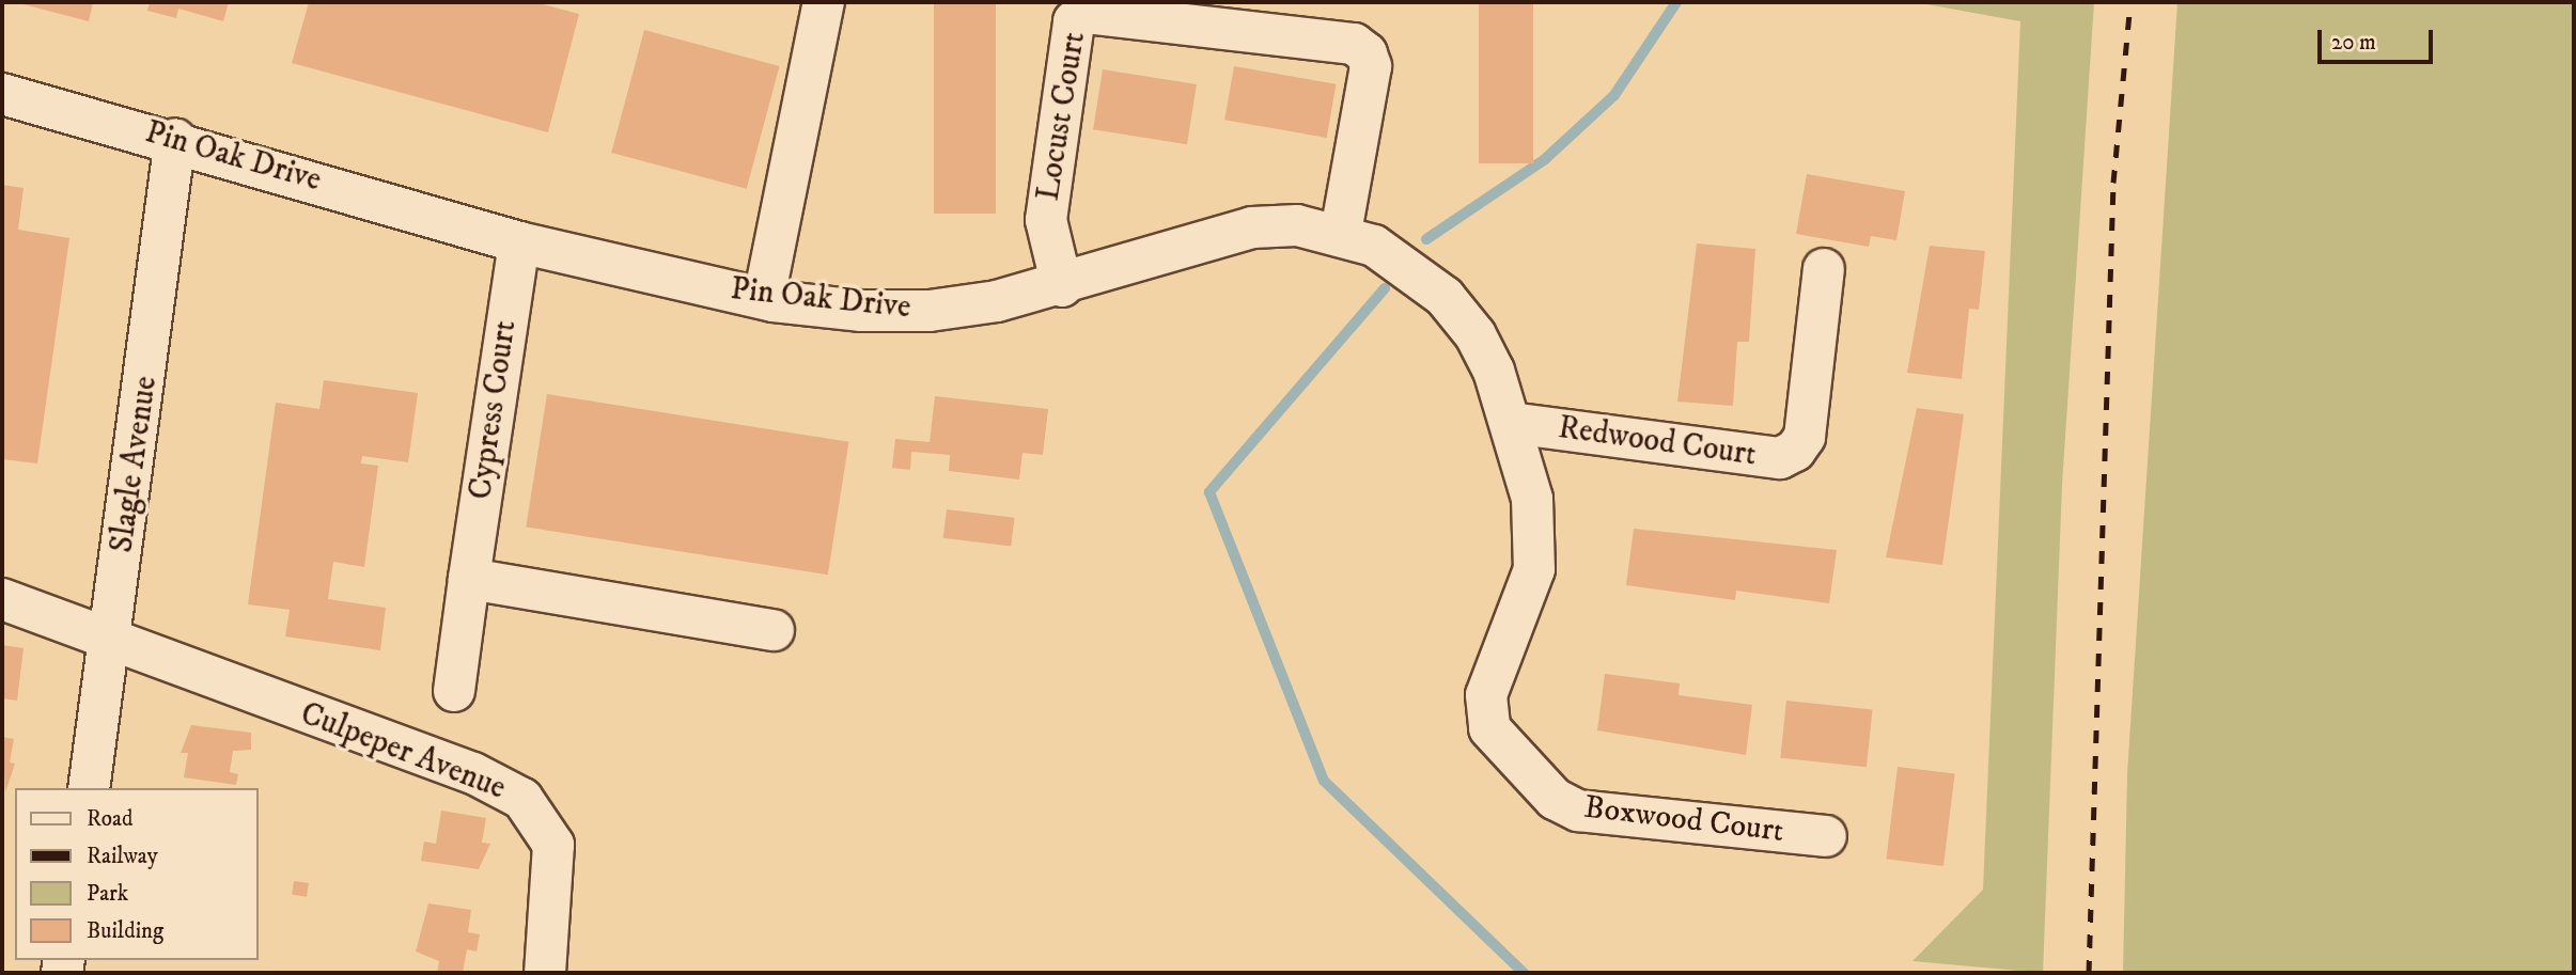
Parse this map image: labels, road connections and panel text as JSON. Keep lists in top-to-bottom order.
{
  "streets": {
    "street": [
      "Locust Court",
      "Pin Oak Drive",
      "Cypress Court",
      "Redwood Court",
      "Slagle Avenue",
      "Culpeper Avenue",
      "Boxwood Court"
    ]
  },
  "crossings": [
    ["Locust Court", "Pin Oak Drive"],
    ["Pin Oak Drive", "Cypress Court"],
    ["Pin Oak Drive", "Redwood Court"],
    ["Pin Oak Drive", "Slagle Avenue"],
    ["Pin Oak Drive", "Boxwood Court"],
    ["Redwood Court", "Boxwood Court"],
    ["Slagle Avenue", "Culpeper Avenue"]
  ],
  "legend": [
    "Road",
    "Railway",
    "Park",
    "Building"
  ],
  "scale_bar": "20 m"
}
